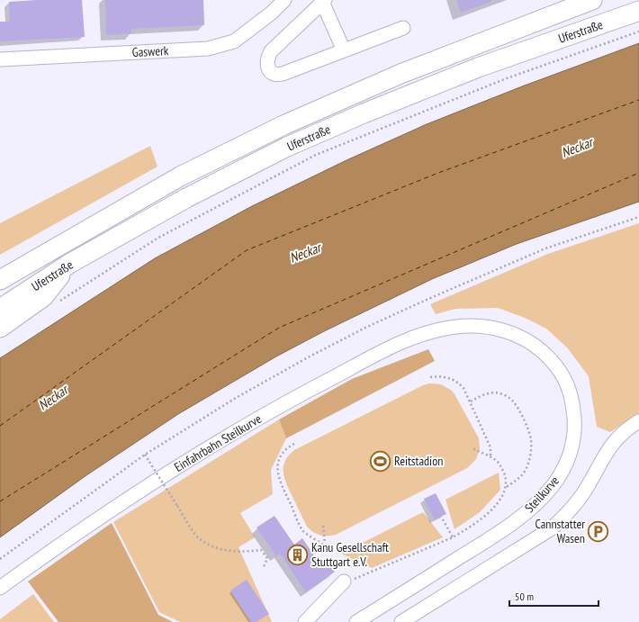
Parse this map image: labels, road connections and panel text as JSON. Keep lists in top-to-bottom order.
{
  "streets": {
    "highway": ["Uferstraße"],
    "street": ["Gaswerk", "Einfahrbahn Steilkurve", "Steilkurve"]
  },
  "crossings": [
    ["Einfahrbahn Steilkurve", "Steilkurve"]
  ],
  "water": ["Neckar"],
  "places": {
    "sports": ["Reitstadion"],
    "parking": ["Cannstatter Wasen"],
    "building": ["Kanu Gesellschaft Stuttgart e.V."]
  },
  "scale_bar": "50 m"
}
